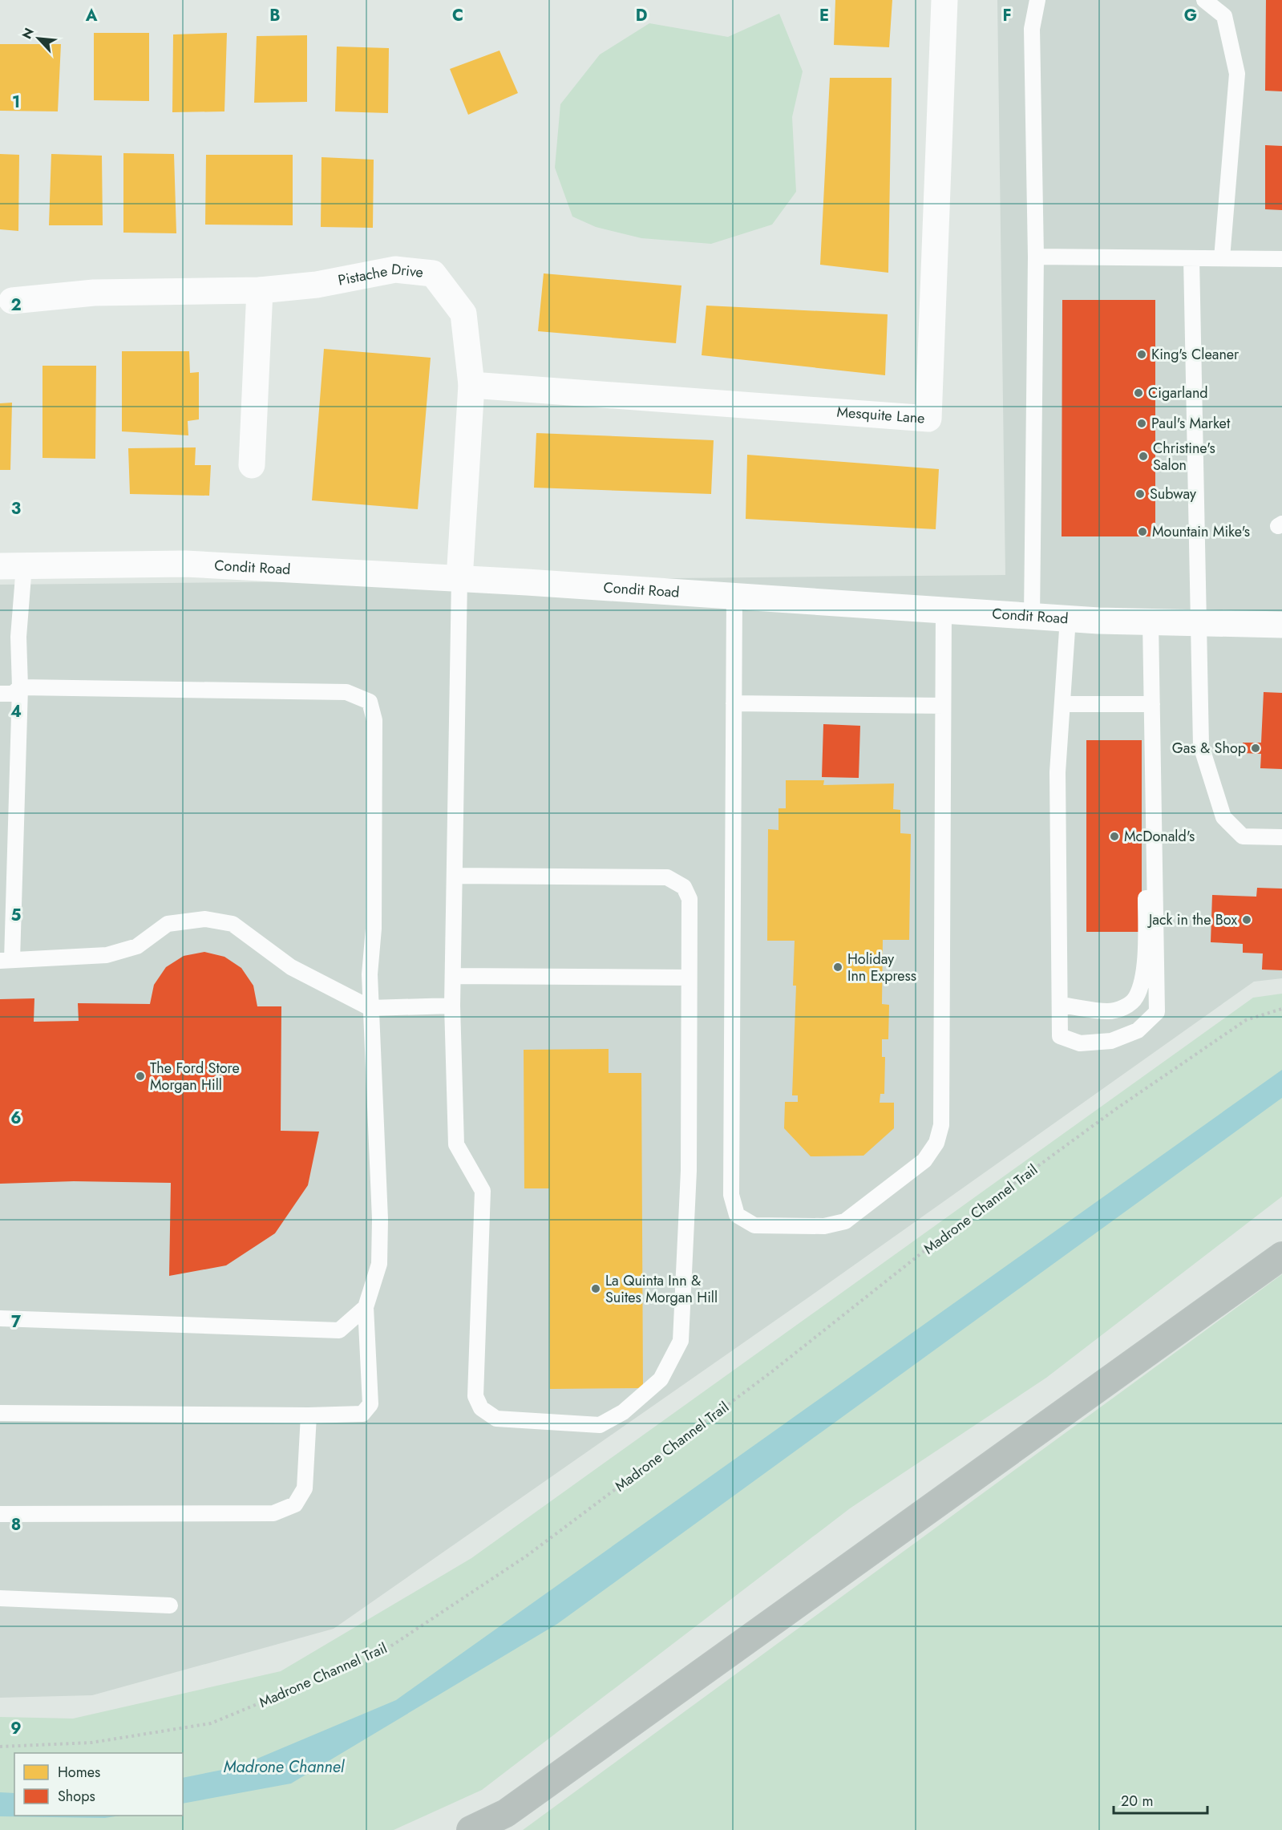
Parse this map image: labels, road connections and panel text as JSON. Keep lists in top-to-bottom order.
{
  "streets": {
    "street": ["Pistache Drive", "Mesquite Lane", "Condit Road"],
    "path": ["Madrone Channel Trail"]
  },
  "crossings": [
    ["Pistache Drive", "Mesquite Lane"],
    ["Pistache Drive", "Condit Road"]
  ],
  "water": ["Madrone Channel"],
  "places": [
    "King's Cleaner",
    "Cigarland",
    "Paul's Market",
    "Christine's Salon",
    "Subway",
    "Mountain Mike's",
    "Gas & Shop",
    "McDonald's",
    "Jack in the Box",
    "Holiday Inn Express",
    "The Ford Store Morgan Hill",
    "La Quinta Inn & Suites Morgan Hill"
  ],
  "legend": ["Homes", "Shops"],
  "scale_bar": "20 m",
  "north": "top left",
  "grid": {
    "columns": [
      "A",
      "B",
      "C",
      "D",
      "E",
      "F",
      "G"
    ],
    "rows": [
      "1",
      "2",
      "3",
      "4",
      "5",
      "6",
      "7",
      "8",
      "9"
    ]
  }
}
